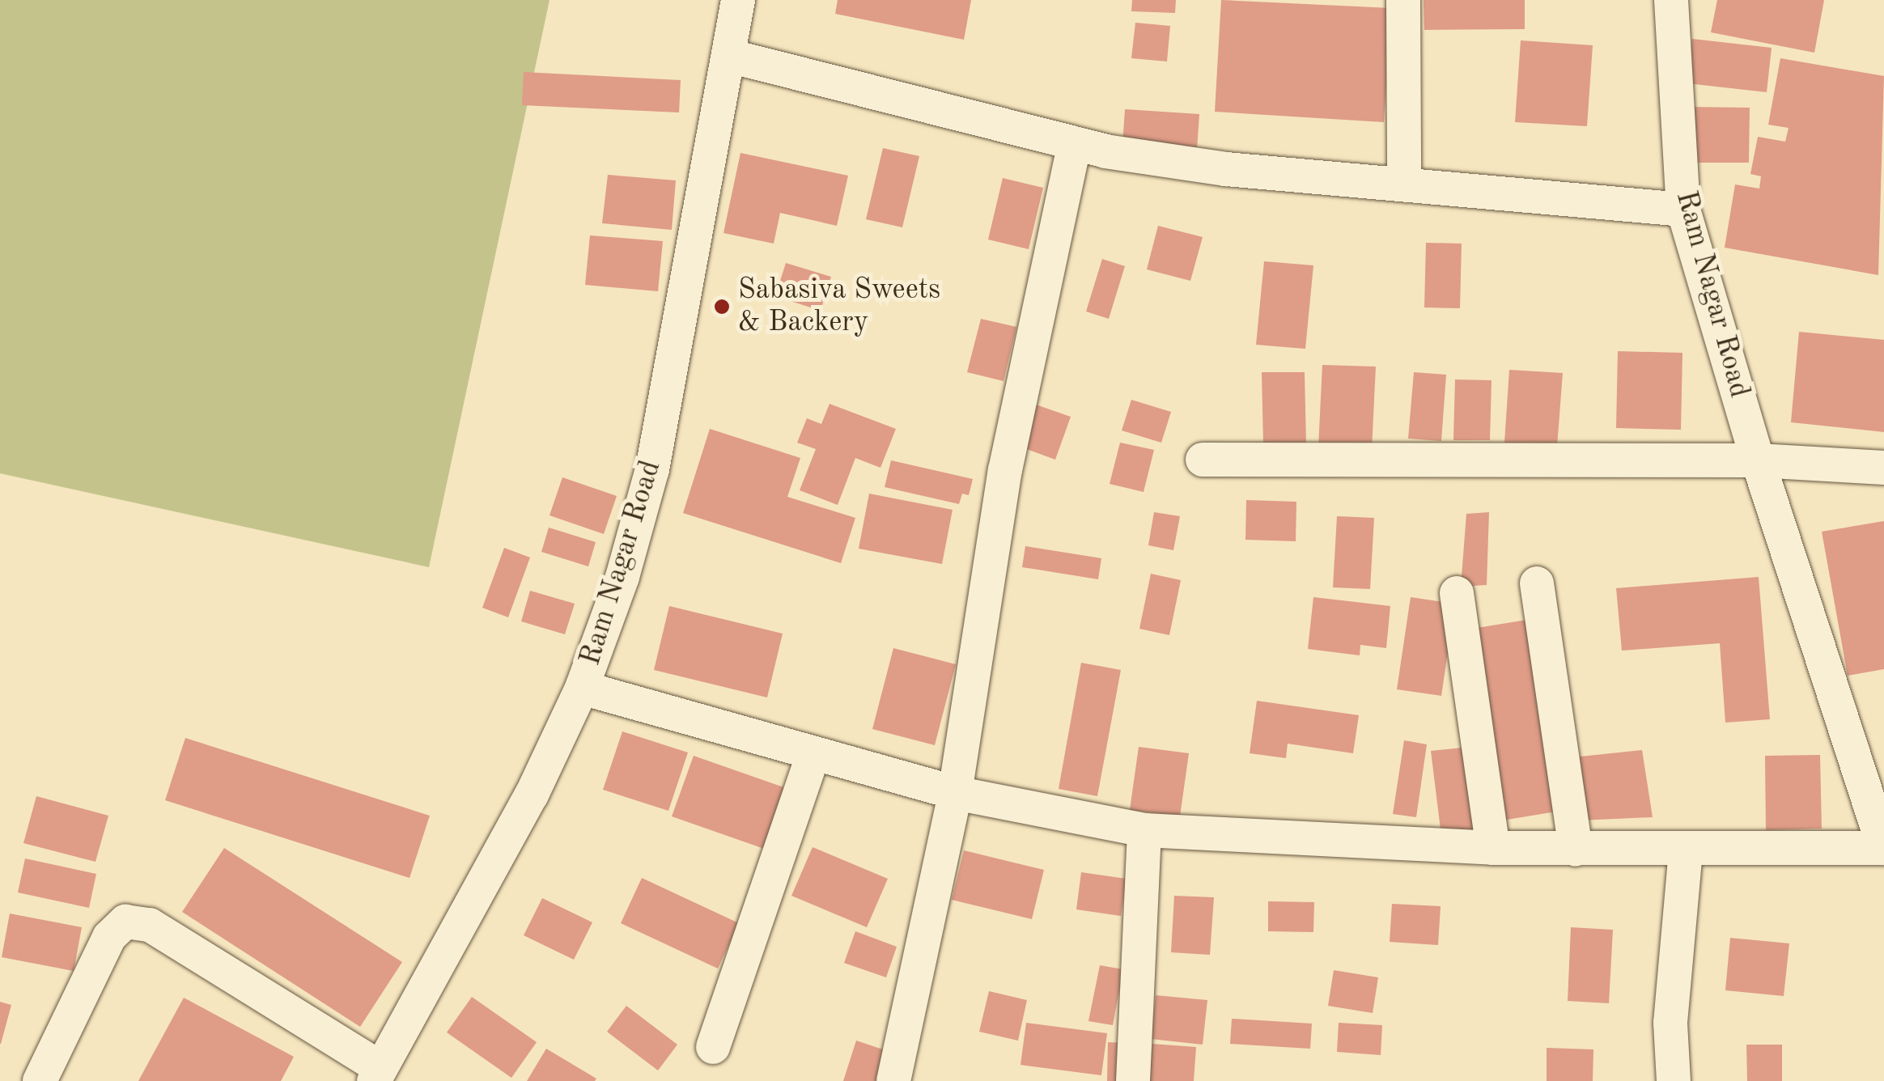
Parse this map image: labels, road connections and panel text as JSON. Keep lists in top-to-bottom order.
{
  "streets": {
    "street": ["Ram Nagar Road"]
  },
  "places": ["Sabasiva Sweets & Backery"]
}
